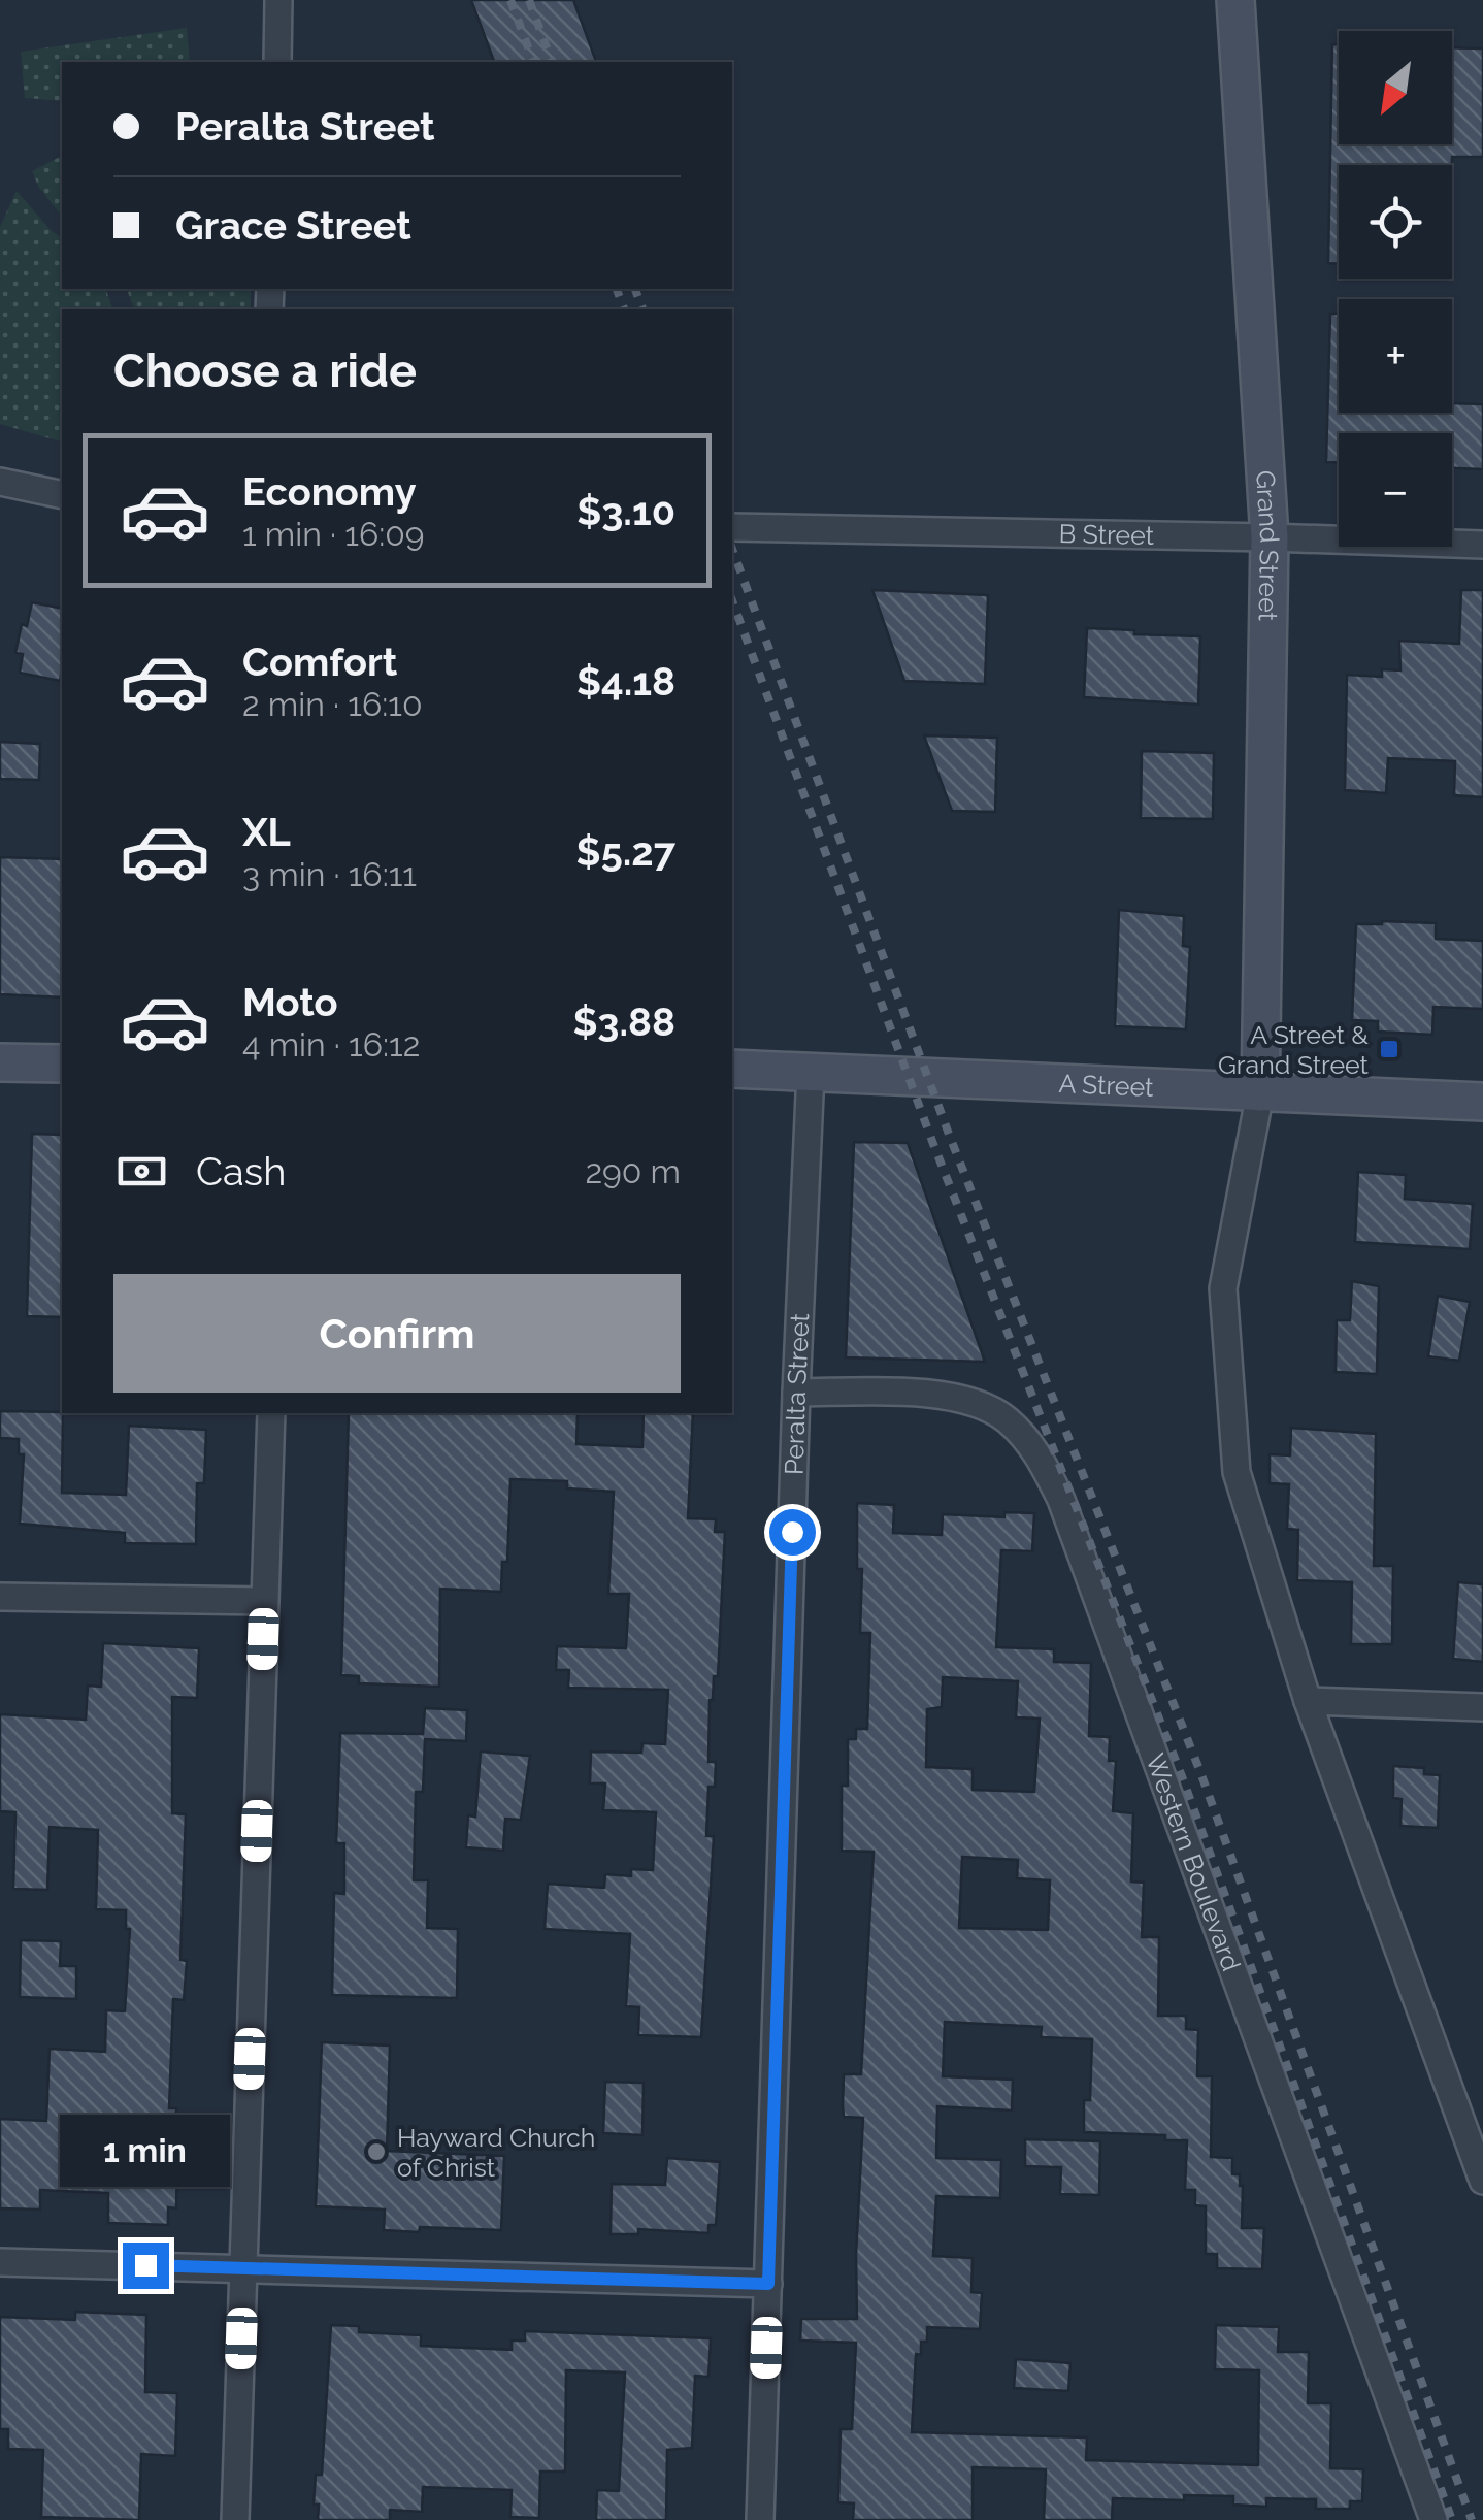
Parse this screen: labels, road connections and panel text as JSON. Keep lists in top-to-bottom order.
{
  "streets": {
    "street": [
      "B Street",
      "Grand Street",
      "A Street",
      "Peralta Street",
      "Western Boulevard"
    ]
  },
  "crossings": [
    ["B Street", "Grand Street"],
    ["Grand Street", "A Street"],
    ["A Street", "Peralta Street"],
    ["Peralta Street", "Western Boulevard"]
  ],
  "places": {
    "transit": ["A Street & Grand Street"],
    "other": ["Hayward Church of Christ"]
  },
  "north": "bottom left",
  "page": {
    "map_buttons": ["+", "−"],
    "banner": ["Peralta Street", "Grace Street"],
    "heading": "Choose a ride",
    "list": [
      {
        "name": "Economy",
        "note": "1 min · 16:09",
        "value": "$3.10"
      },
      {
        "name": "Comfort",
        "note": "2 min · 16:10",
        "value": "$4.18"
      },
      {
        "name": "XL",
        "note": "3 min · 16:11",
        "value": "$5.27"
      },
      {
        "name": "Moto",
        "note": "4 min · 16:12",
        "value": "$3.88"
      }
    ],
    "pay": ["Cash", "290 m"],
    "buttons": "Confirm",
    "bubble": "1 min"
  }
}
